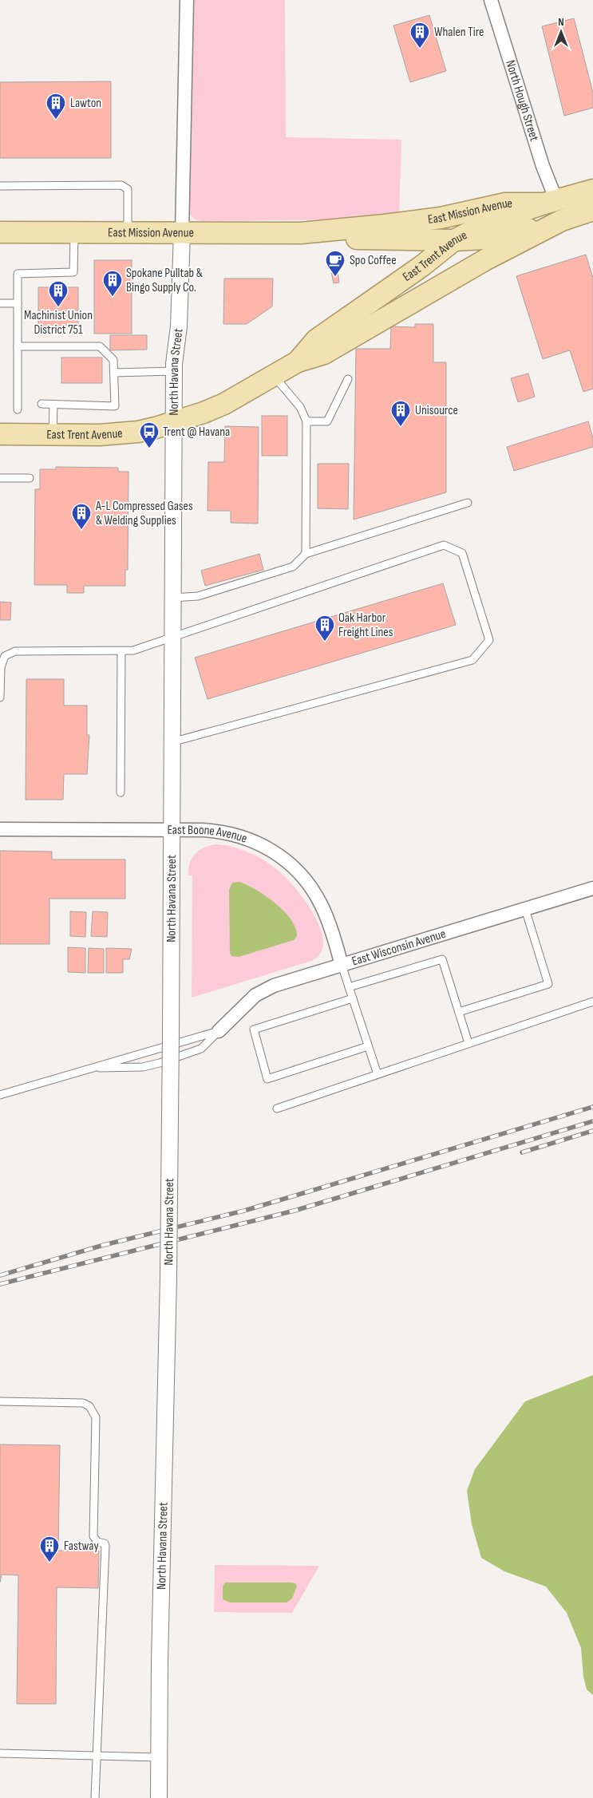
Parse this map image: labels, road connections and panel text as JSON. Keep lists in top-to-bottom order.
{
  "streets": {
    "main road": ["East Mission Avenue", "East Trent Avenue"],
    "street": [
      "North Hough Street",
      "North Havana Street",
      "East Boone Avenue",
      "East Wisconsin Avenue"
    ]
  },
  "crossings": [
    ["North Hough Street", "East Mission Avenue"],
    ["North Hough Street", "East Trent Avenue"],
    ["East Mission Avenue", "East Trent Avenue"],
    ["East Mission Avenue", "North Havana Street"],
    ["East Trent Avenue", "North Havana Street"],
    ["North Havana Street", "East Boone Avenue"],
    ["East Boone Avenue", "East Wisconsin Avenue"]
  ],
  "places": {
    "building": [
      "Whalen Tire",
      "Lawton",
      "Spokane Pulltab & Bingo Supply Co.",
      "Machinist Union District 751",
      "Unisource",
      "A-L Compressed Gases & Welding Supplies",
      "Oak Harbor Freight Lines",
      "Fastway"
    ],
    "cafe": ["Spo Coffee"],
    "bus stop": ["Trent @ Havana"]
  },
  "north": "top"
}
